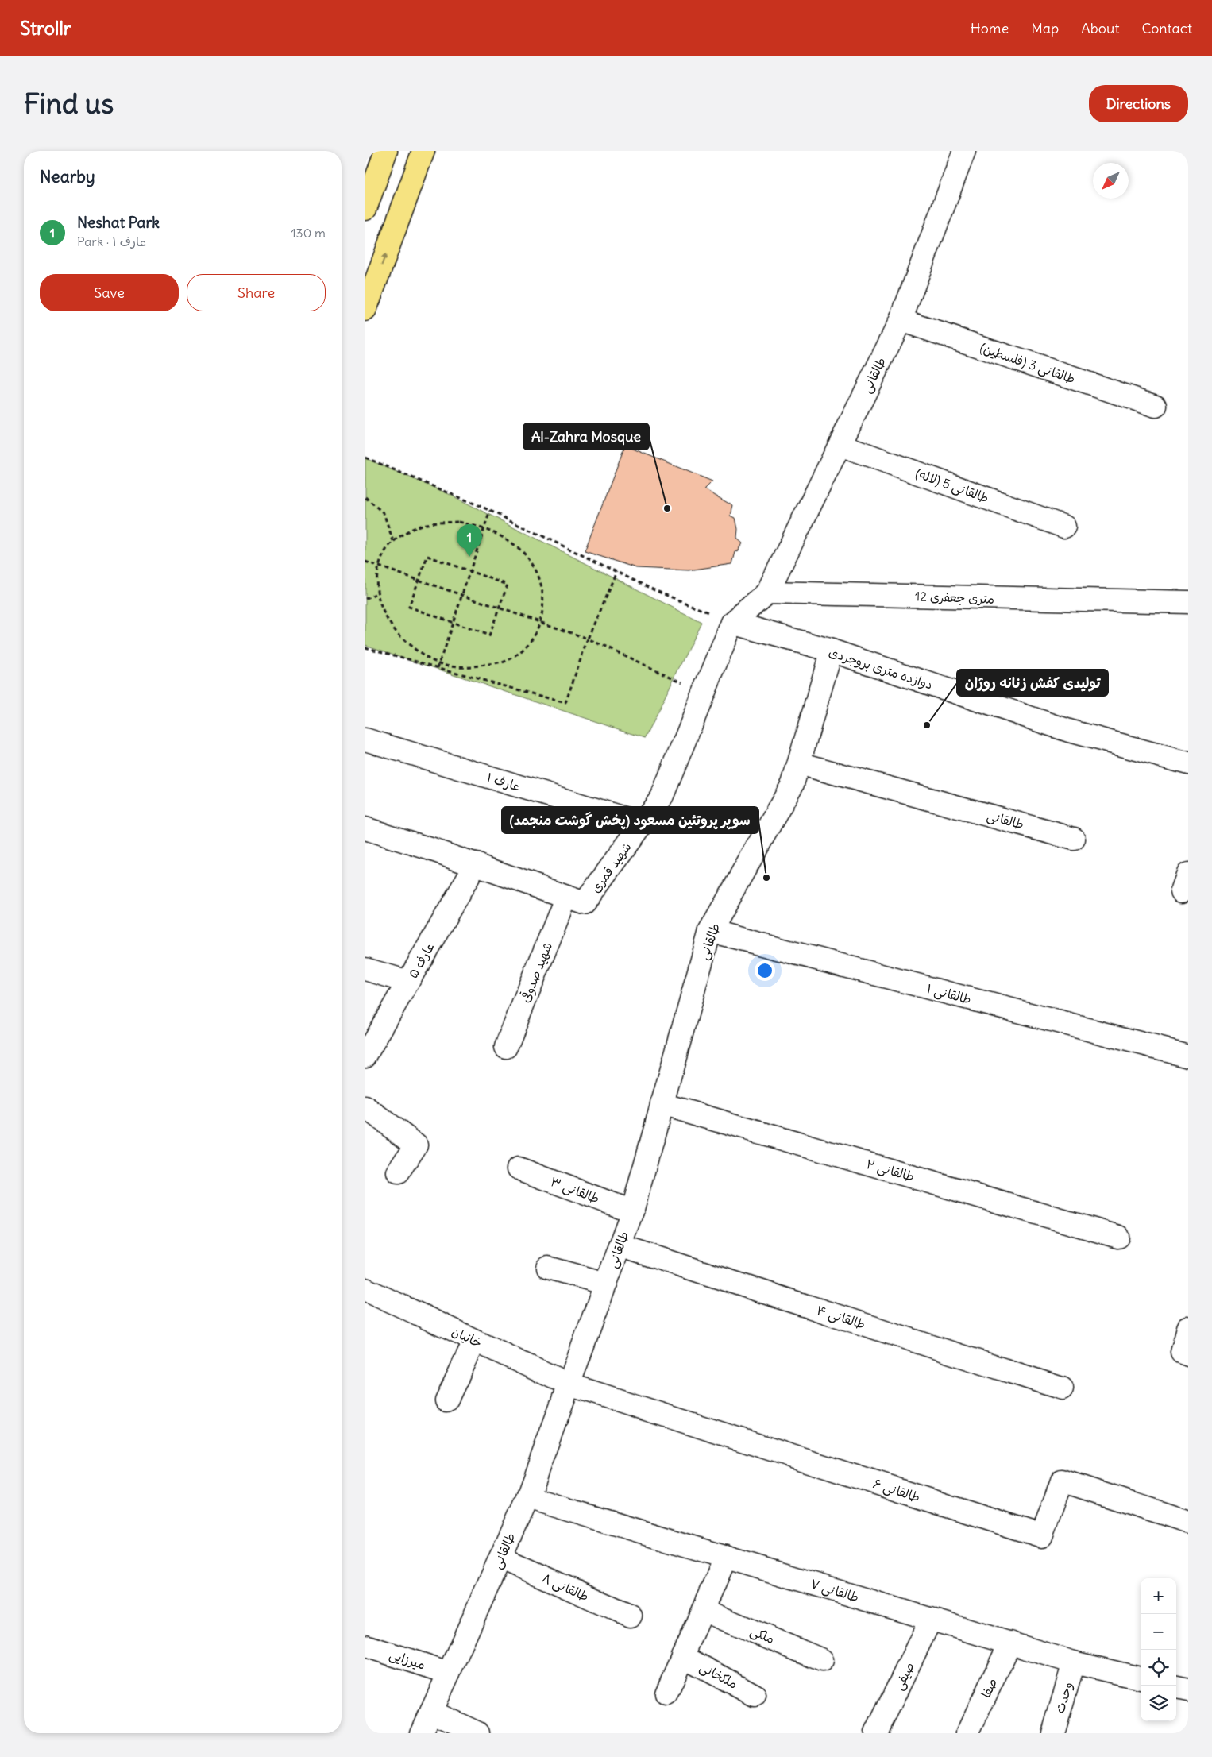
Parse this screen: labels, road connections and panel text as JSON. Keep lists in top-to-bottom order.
{
  "streets": {
    "street": [
      "طالقانی 3 (فلسطین)",
      "طالقانی",
      "طالقانی 5 (لاله)",
      "12 متری جعفری",
      "دوازده متری بروجردی",
      "عارف ۱",
      "شهید قمری",
      "عارف ۵",
      "شهید صدوقی",
      "طالقانی ۱",
      "طالقانی ۲",
      "طالقانی ۳",
      "طالقانی ۴",
      "خانیان",
      "طالقانی ۶",
      "طالقانی ۸",
      "طالقانی ۷",
      "ملکی",
      "میرزایی",
      "ملکخانی",
      "صیفی",
      "صفا",
      "وحدت"
    ]
  },
  "crossings": [
    ["طالقانی 3 (فلسطین)", "طالقانی"],
    ["طالقانی", "طالقانی 5 (لاله)"],
    ["طالقانی", "12 متری جعفری"],
    ["طالقانی", "دوازده متری بروجردی"],
    ["طالقانی", "طالقانی ۱"],
    ["طالقانی", "طالقانی ۲"],
    ["طالقانی", "طالقانی ۳"],
    ["طالقانی", "طالقانی ۴"],
    ["طالقانی", "خانیان"],
    ["طالقانی", "طالقانی ۶"],
    ["طالقانی", "طالقانی ۸"],
    ["طالقانی", "طالقانی ۷"],
    ["طالقانی", "میرزایی"],
    ["دوازده متری بروجردی", "شهید قمری"],
    ["عارف ۱", "شهید قمری"],
    ["شهید قمری", "عارف ۵"],
    ["شهید قمری", "شهید صدوقی"],
    ["خانیان", "طالقانی ۶"],
    ["طالقانی ۷", "صیفی"],
    ["طالقانی ۷", "صفا"],
    ["طالقانی ۷", "وحدت"]
  ],
  "places": ["Al-Zahra Mosque", "تولیدی کفش زنانه روژان", "سوپر پروتئین مسعود (پخش گوشت منجمد)"],
  "north": "bottom left",
  "page": {
    "header": "Strollr",
    "nav": [
      "Home",
      "Map",
      "About",
      "Contact"
    ],
    "buttons": [
      "Directions",
      ["Save", "Share"]
    ],
    "title": "Find us",
    "heading": "Nearby",
    "list": [
      {
        "mark": "1",
        "name": "Neshat Park",
        "note": "Park · عارف ۱",
        "value": "130 m"
      }
    ],
    "pins": "1",
    "map_buttons": ["+", "−"]
  }
}
